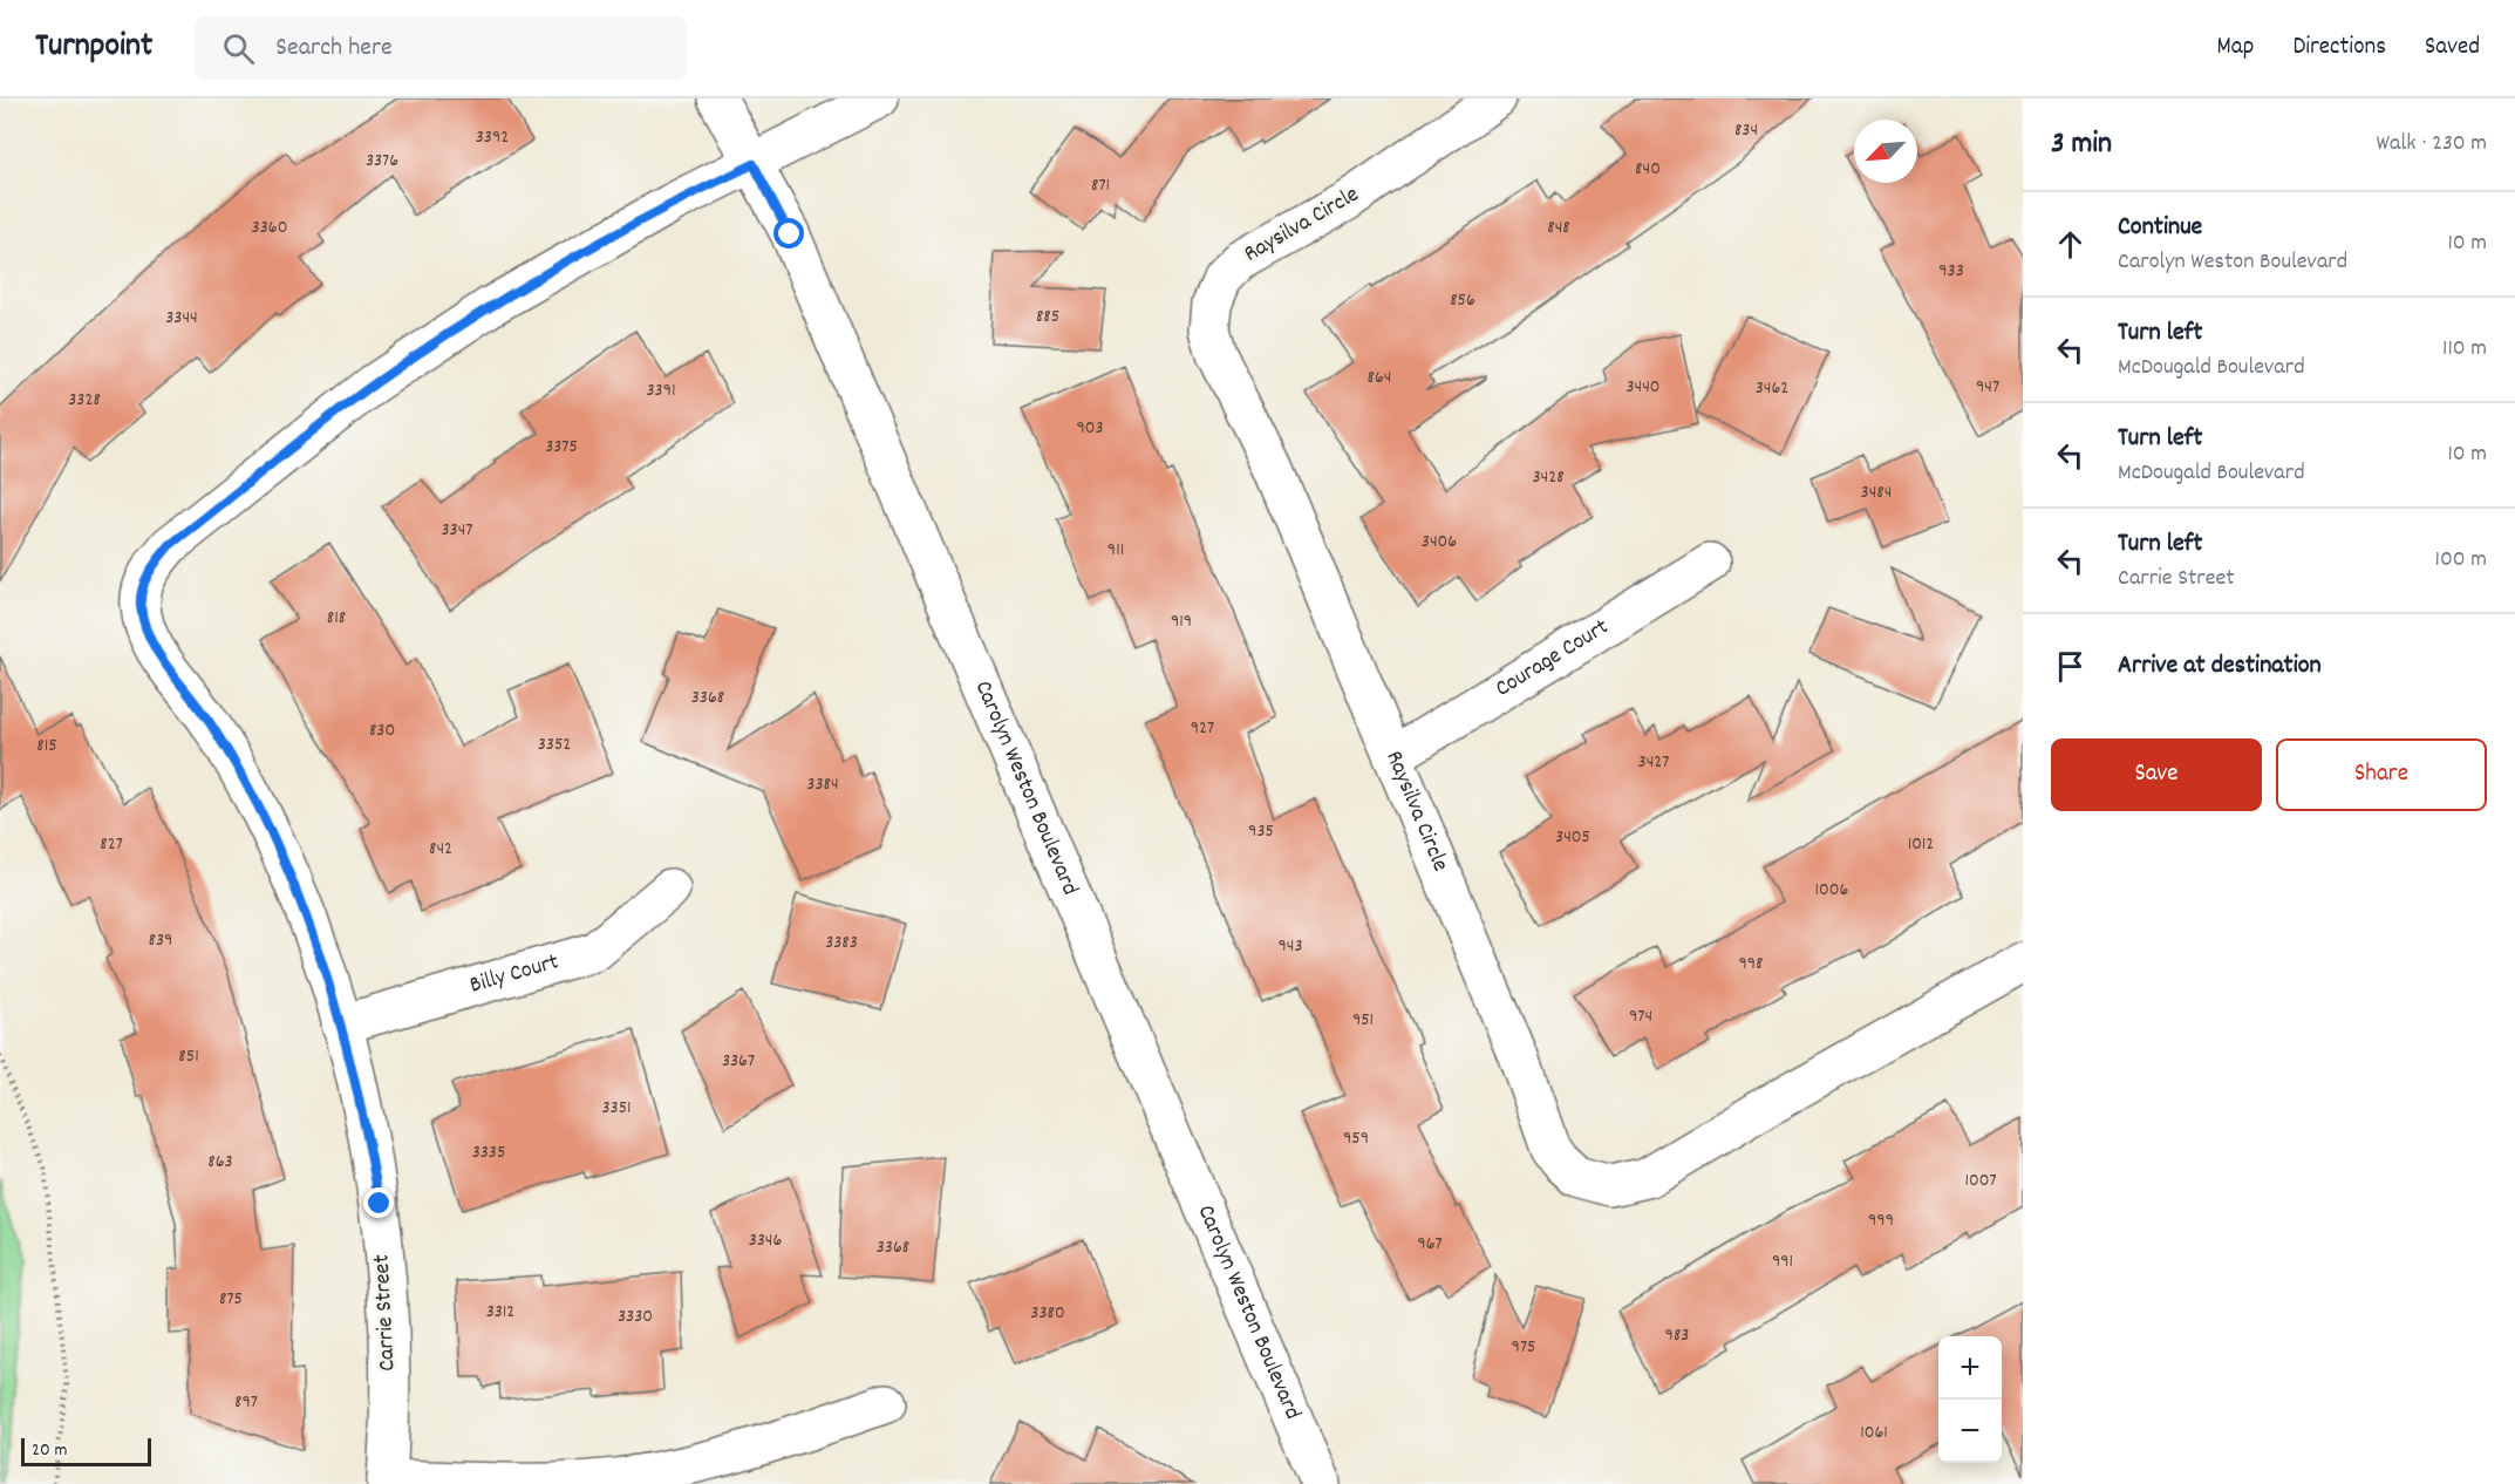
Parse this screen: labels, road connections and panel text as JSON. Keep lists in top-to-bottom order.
{
  "streets": {
    "street": [
      "Raysilva Circle",
      "Courage Court",
      "Carolyn Weston Boulevard",
      "Billy Court",
      "Carrie Street"
    ]
  },
  "crossings": [
    ["Raysilva Circle", "Courage Court"],
    ["Carolyn Weston Boulevard", "Carrie Street"],
    ["Billy Court", "Carrie Street"]
  ],
  "house_numbers": [
    "834",
    "3392",
    "3376",
    "840",
    "871",
    "3360",
    "848",
    "933",
    "856",
    "885",
    "3344",
    "864",
    "3440",
    "947",
    "3462",
    "3391",
    "3328",
    "903",
    "3375",
    "3428",
    "3484",
    "3347",
    "3406",
    "911",
    "818",
    "919",
    "3368",
    "927",
    "830",
    "3352",
    "815",
    "3427",
    "3384",
    "935",
    "3405",
    "827",
    "1012",
    "842",
    "1006",
    "839",
    "3383",
    "943",
    "998",
    "974",
    "951",
    "851",
    "3367",
    "3351",
    "959",
    "3335",
    "863",
    "1007",
    "999",
    "3346",
    "967",
    "3368",
    "991",
    "875",
    "3312",
    "3380",
    "3330",
    "983",
    "975",
    "897",
    "1061"
  ],
  "scale_bar": "20 m",
  "north": "bottom left",
  "page": {
    "header": "Turnpoint",
    "search": "Search here",
    "nav": ["Map", "Directions", "Saved"],
    "heading": ["3 min", "Walk · 230 m"],
    "list": [
      ["Continue", "Carolyn Weston Boulevard", "10 m"],
      ["Turn left", "McDougald Boulevard", "110 m"],
      ["Turn left", "McDougald Boulevard", "10 m"],
      ["Turn left", "Carrie Street", "100 m"],
      "Arrive at destination"
    ],
    "buttons": ["Save", "Share"],
    "map_buttons": ["+", "−"],
    "scale": "20 m"
  }
}
